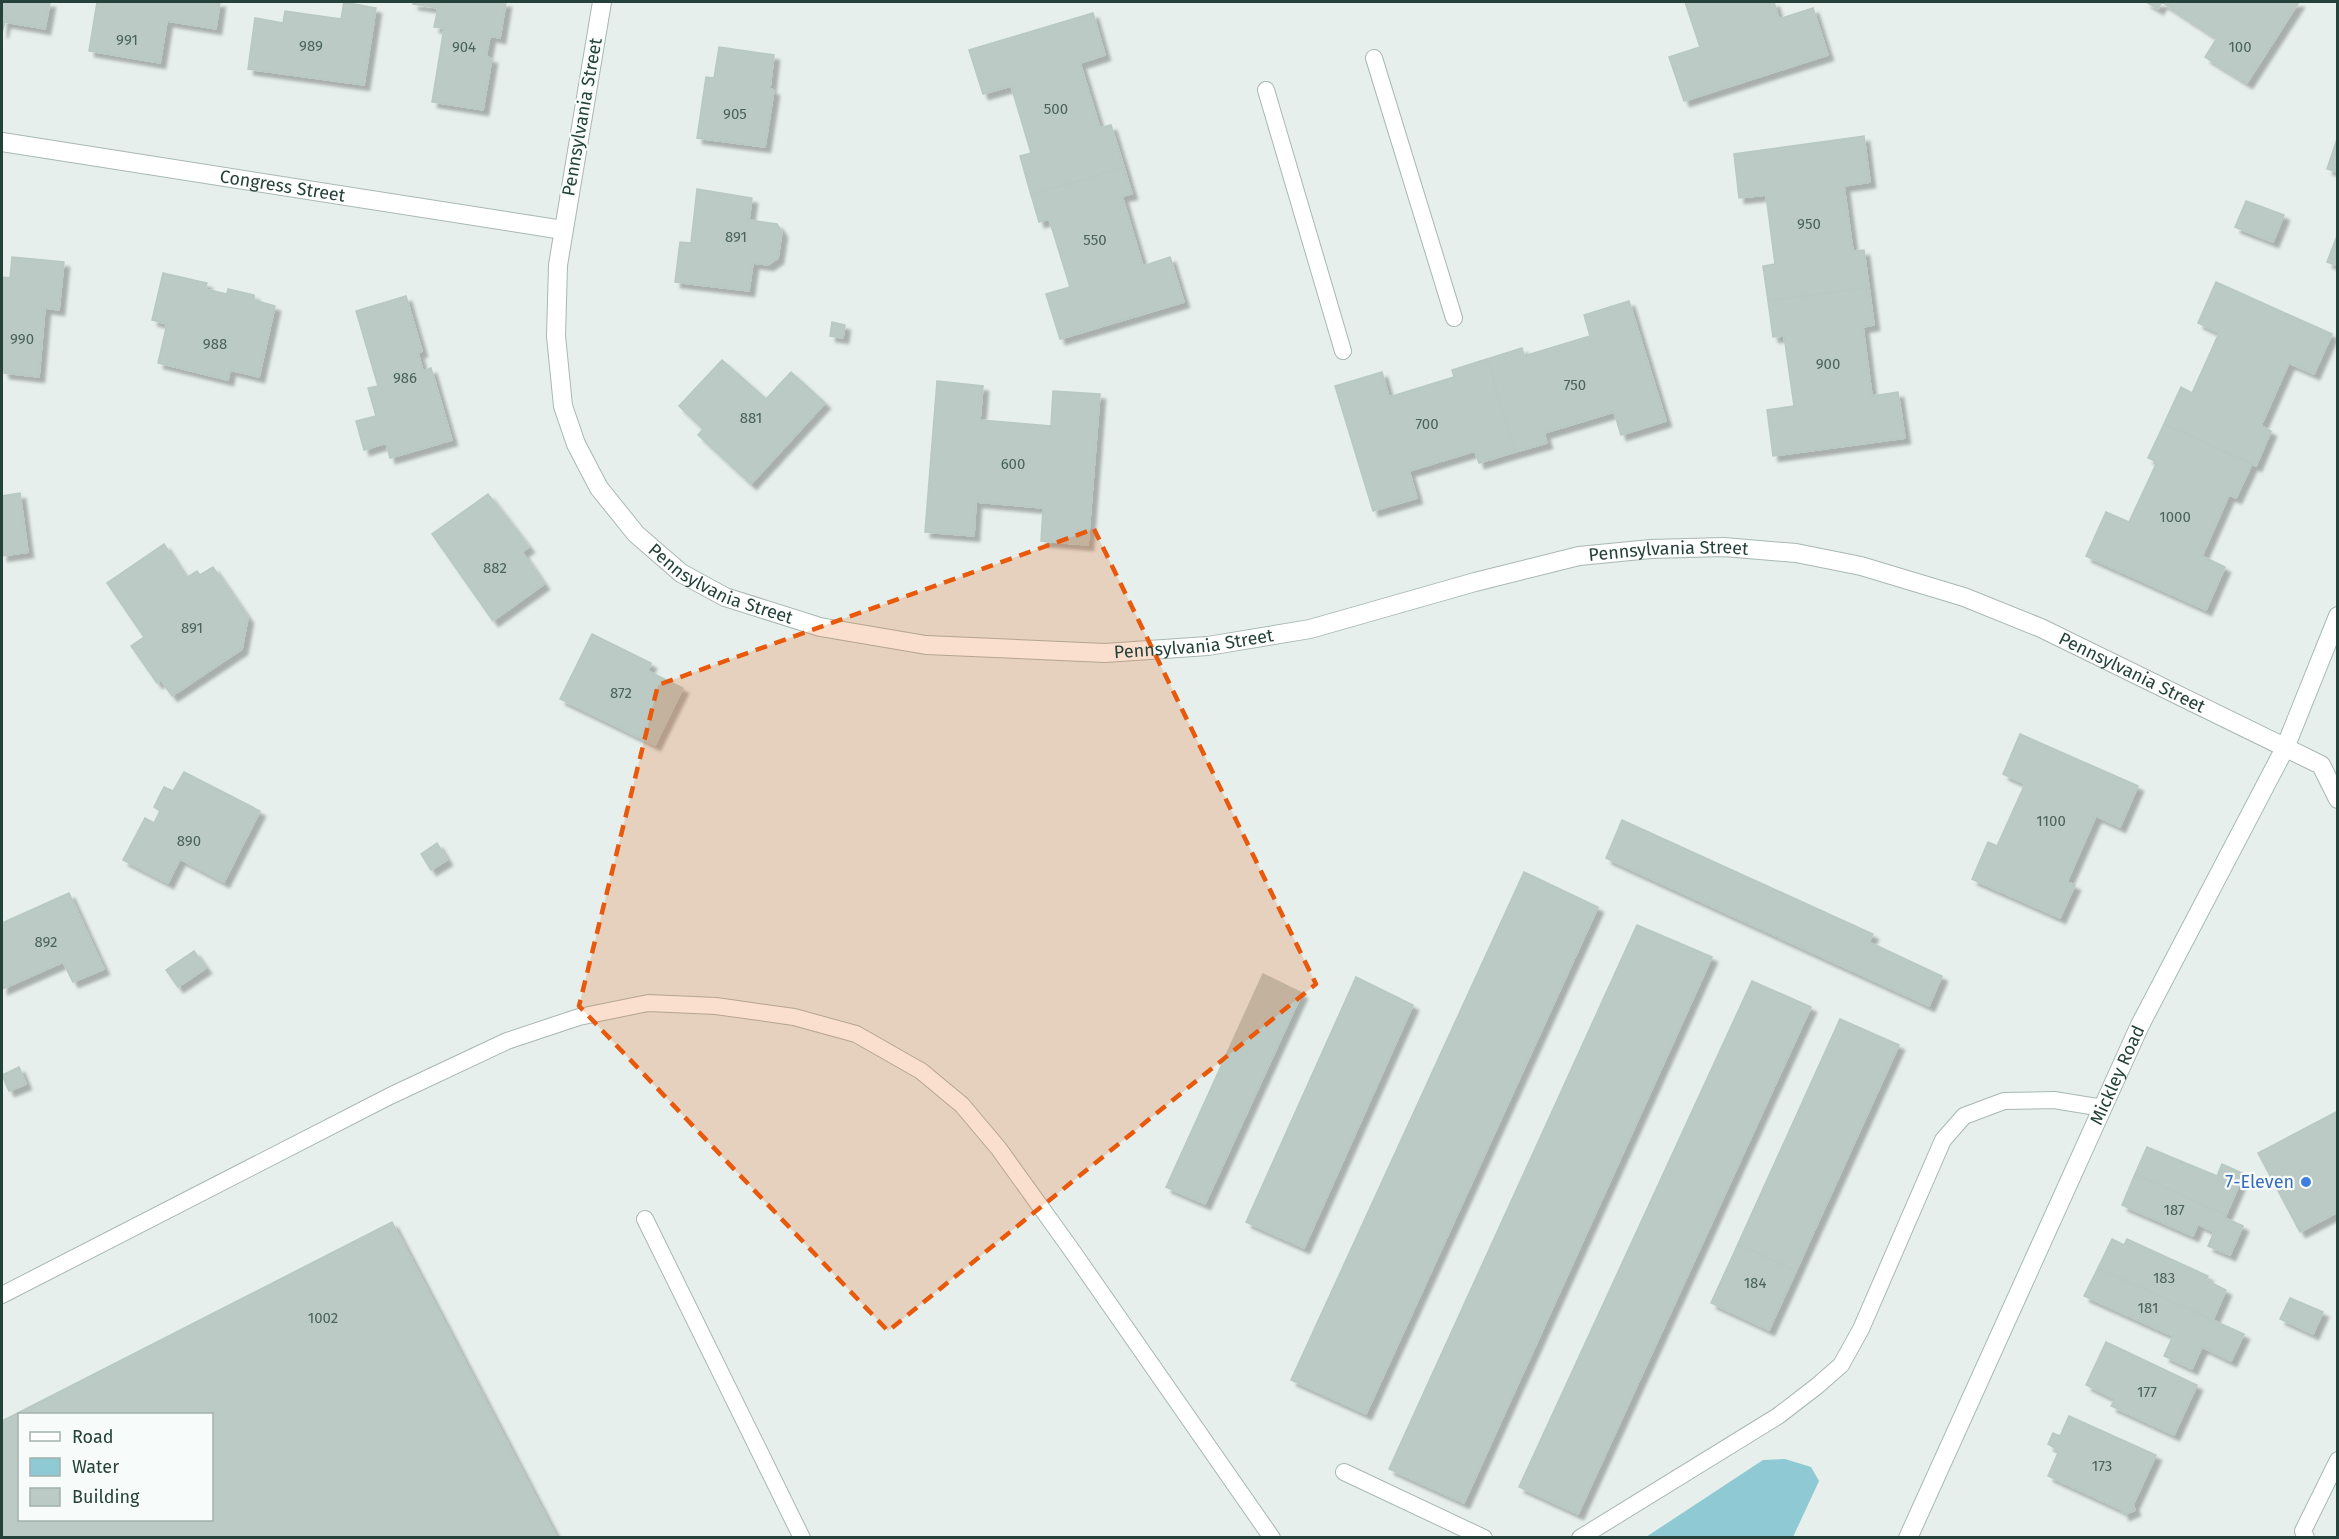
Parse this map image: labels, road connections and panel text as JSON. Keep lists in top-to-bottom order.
{
  "streets": {
    "street": ["Pennsylvania Street", "Congress Street", "Mickley Road"]
  },
  "crossings": [
    ["Pennsylvania Street", "Congress Street"],
    ["Pennsylvania Street", "Mickley Road"]
  ],
  "places": ["7-Eleven"],
  "house_numbers": [
    "991",
    "989",
    "904",
    "100",
    "500",
    "905",
    "950",
    "891",
    "550",
    "990",
    "988",
    "900",
    "986",
    "750",
    "881",
    "700",
    "600",
    "1000",
    "882",
    "891",
    "872",
    "1100",
    "890",
    "892",
    "187",
    "183",
    "184",
    "181",
    "1002",
    "177",
    "173"
  ],
  "legend": ["Road", "Water", "Building"]
}
